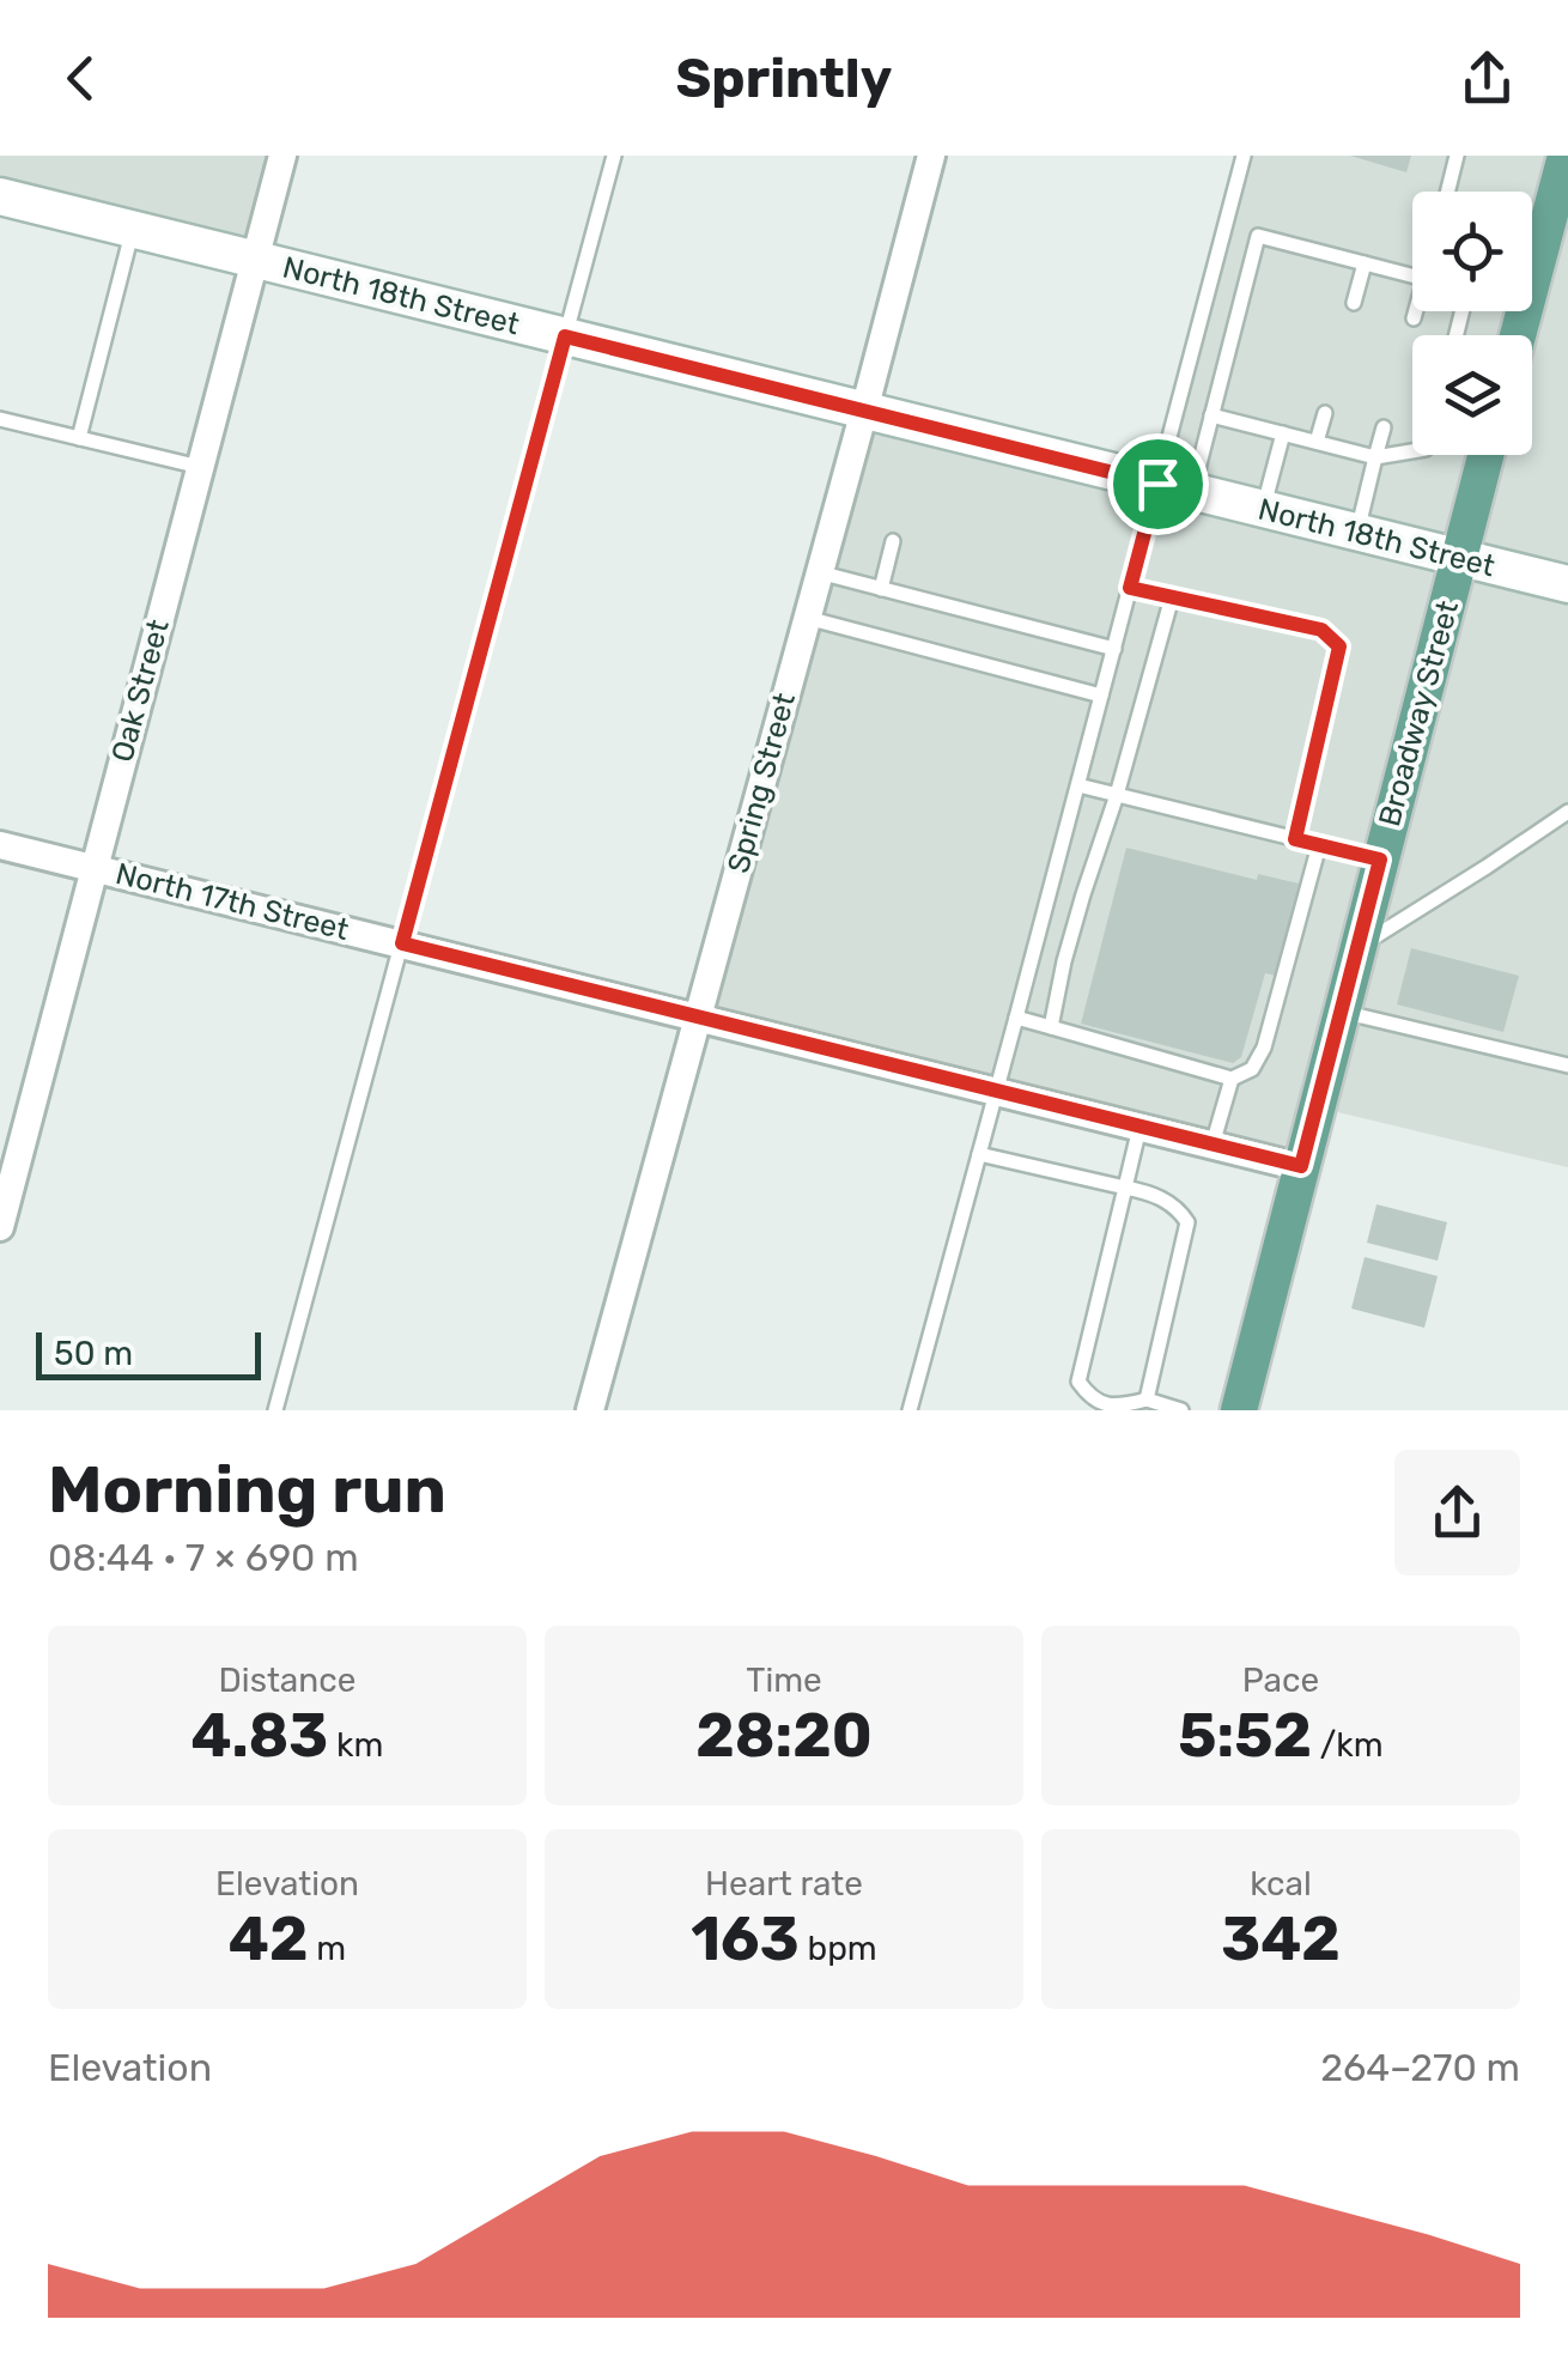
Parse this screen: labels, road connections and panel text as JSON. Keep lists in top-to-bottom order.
{
  "streets": {
    "main road": ["Broadway Street"],
    "street": [
      "North 18th Street",
      "Oak Street",
      "Spring Street",
      "North 17th Street"
    ]
  },
  "crossings": [
    ["North 18th Street", "Oak Street"],
    ["North 18th Street", "Broadway Street"],
    ["North 18th Street", "Spring Street"],
    ["Oak Street", "North 17th Street"],
    ["Broadway Street", "North 17th Street"],
    ["Spring Street", "North 17th Street"]
  ],
  "scale_bar": "50 m",
  "page": {
    "header": "Sprintly",
    "scale": "50 m",
    "heading": ["Morning run", "08:44 · 7 × 690 m"],
    "stats": [
      ["Distance", "4.83 km"],
      ["Time", "28:20"],
      ["Pace", "5:52 /km"],
      ["Elevation", "42 m"],
      ["Heart rate", "163 bpm"],
      ["kcal", "342"]
    ],
    "chart": ["Elevation", "264–270 m"]
  }
}
